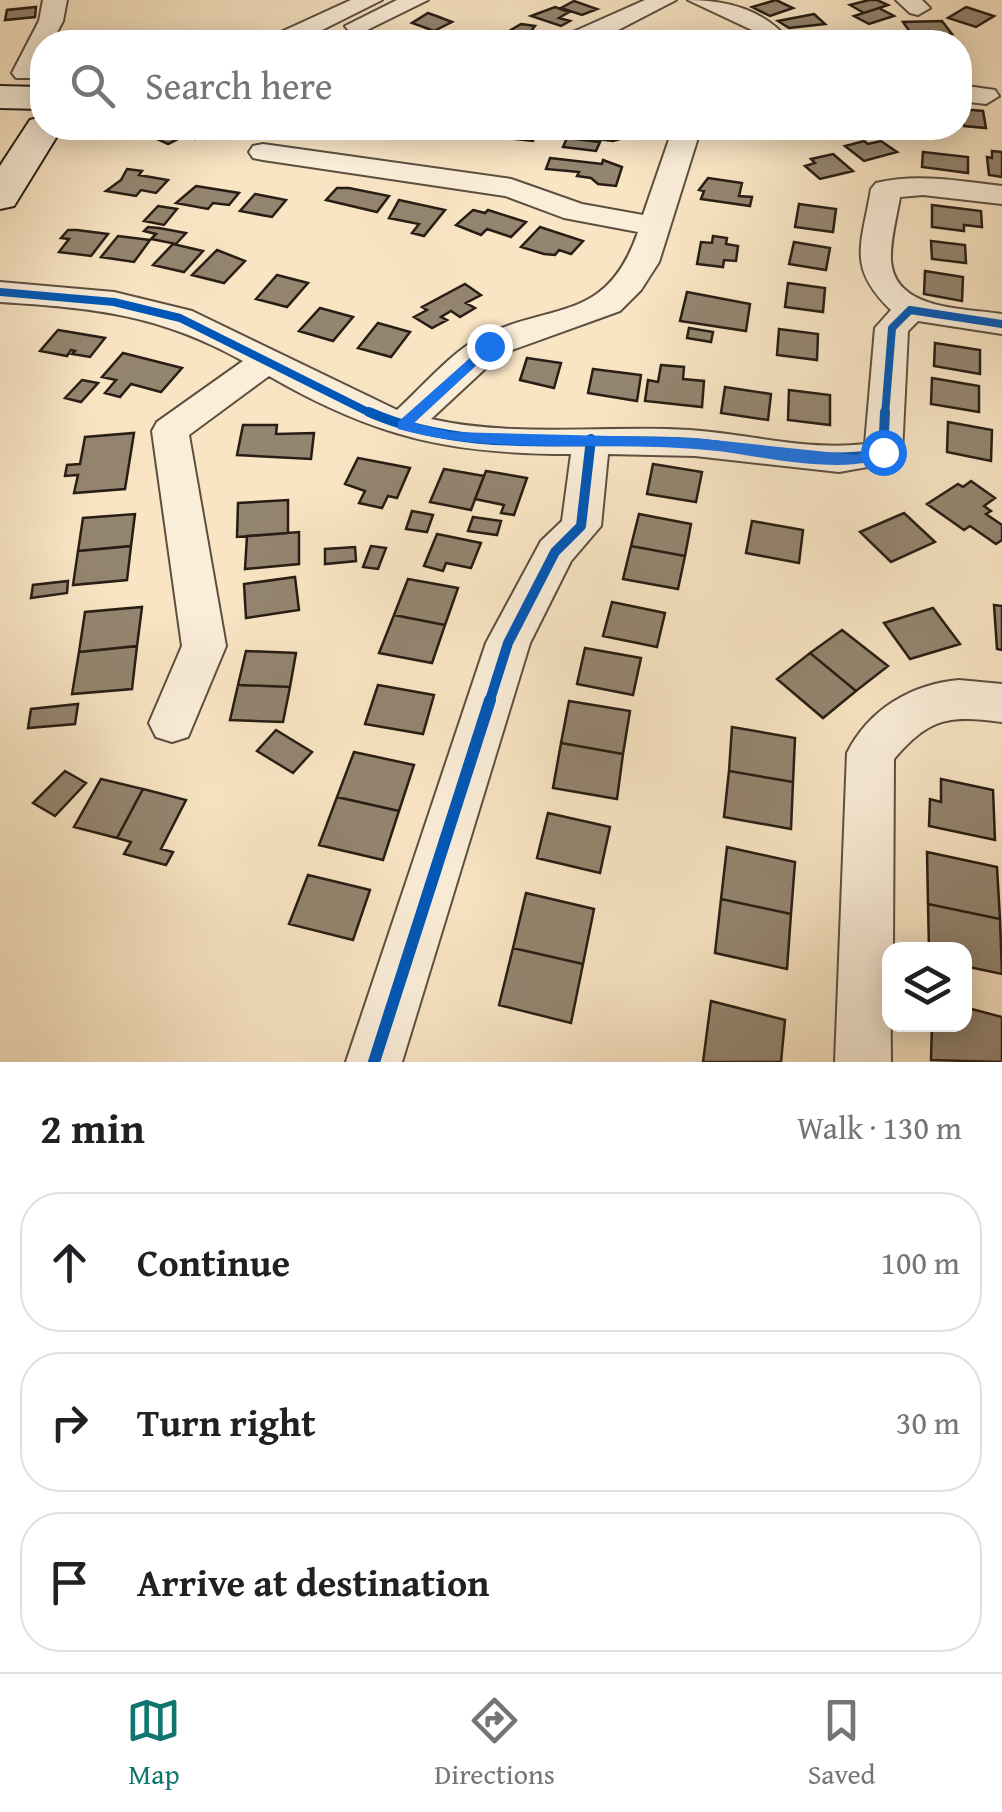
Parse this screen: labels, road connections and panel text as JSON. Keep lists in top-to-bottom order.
{
  "page": {
    "search": "Search here",
    "heading": ["2 min", "Walk · 130 m"],
    "list": [
      ["Continue", "100 m"],
      ["Turn right", "30 m"],
      "Arrive at destination"
    ],
    "nav": ["Map", "Directions", "Saved"]
  }
}
